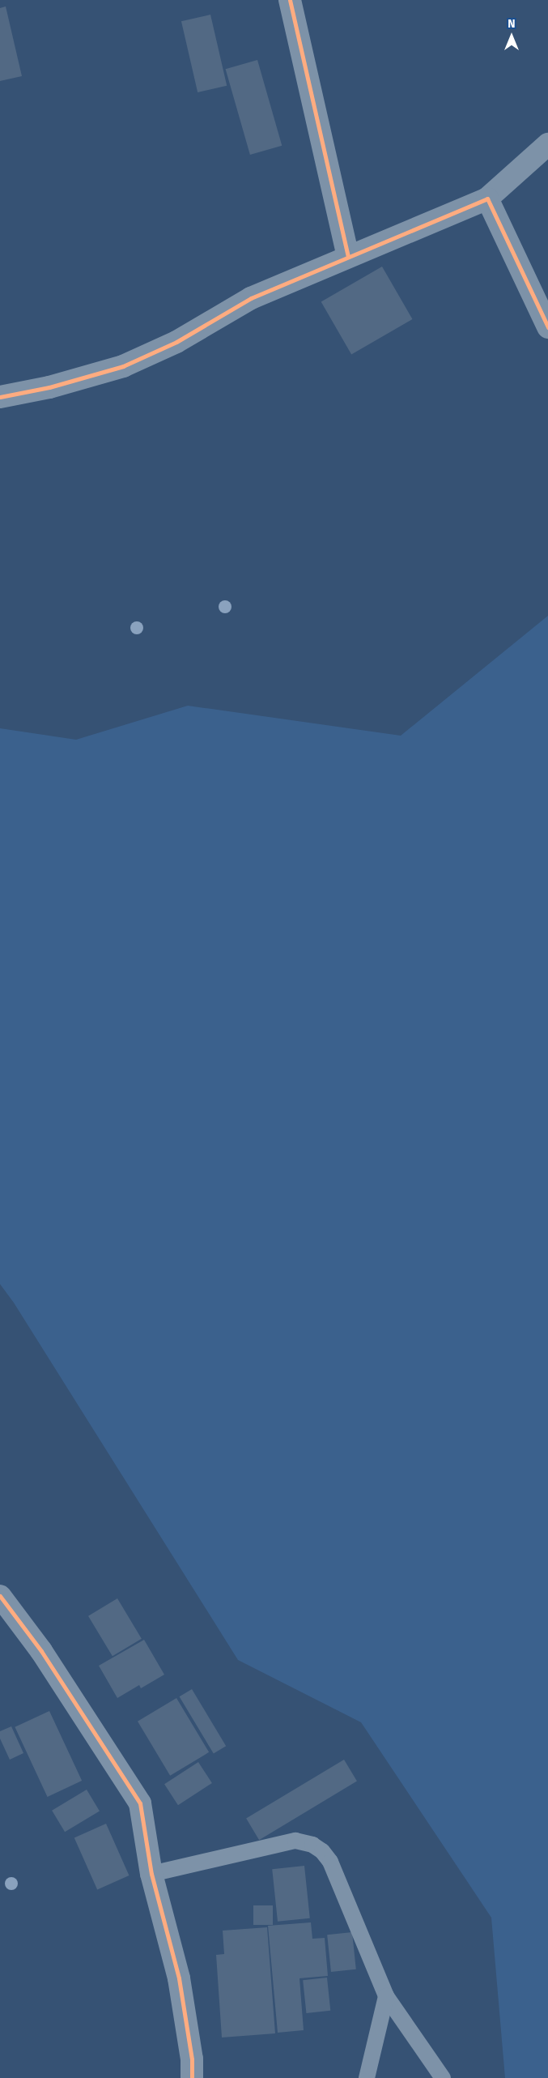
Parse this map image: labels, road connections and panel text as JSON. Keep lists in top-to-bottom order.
{
  "north": "top"
}
